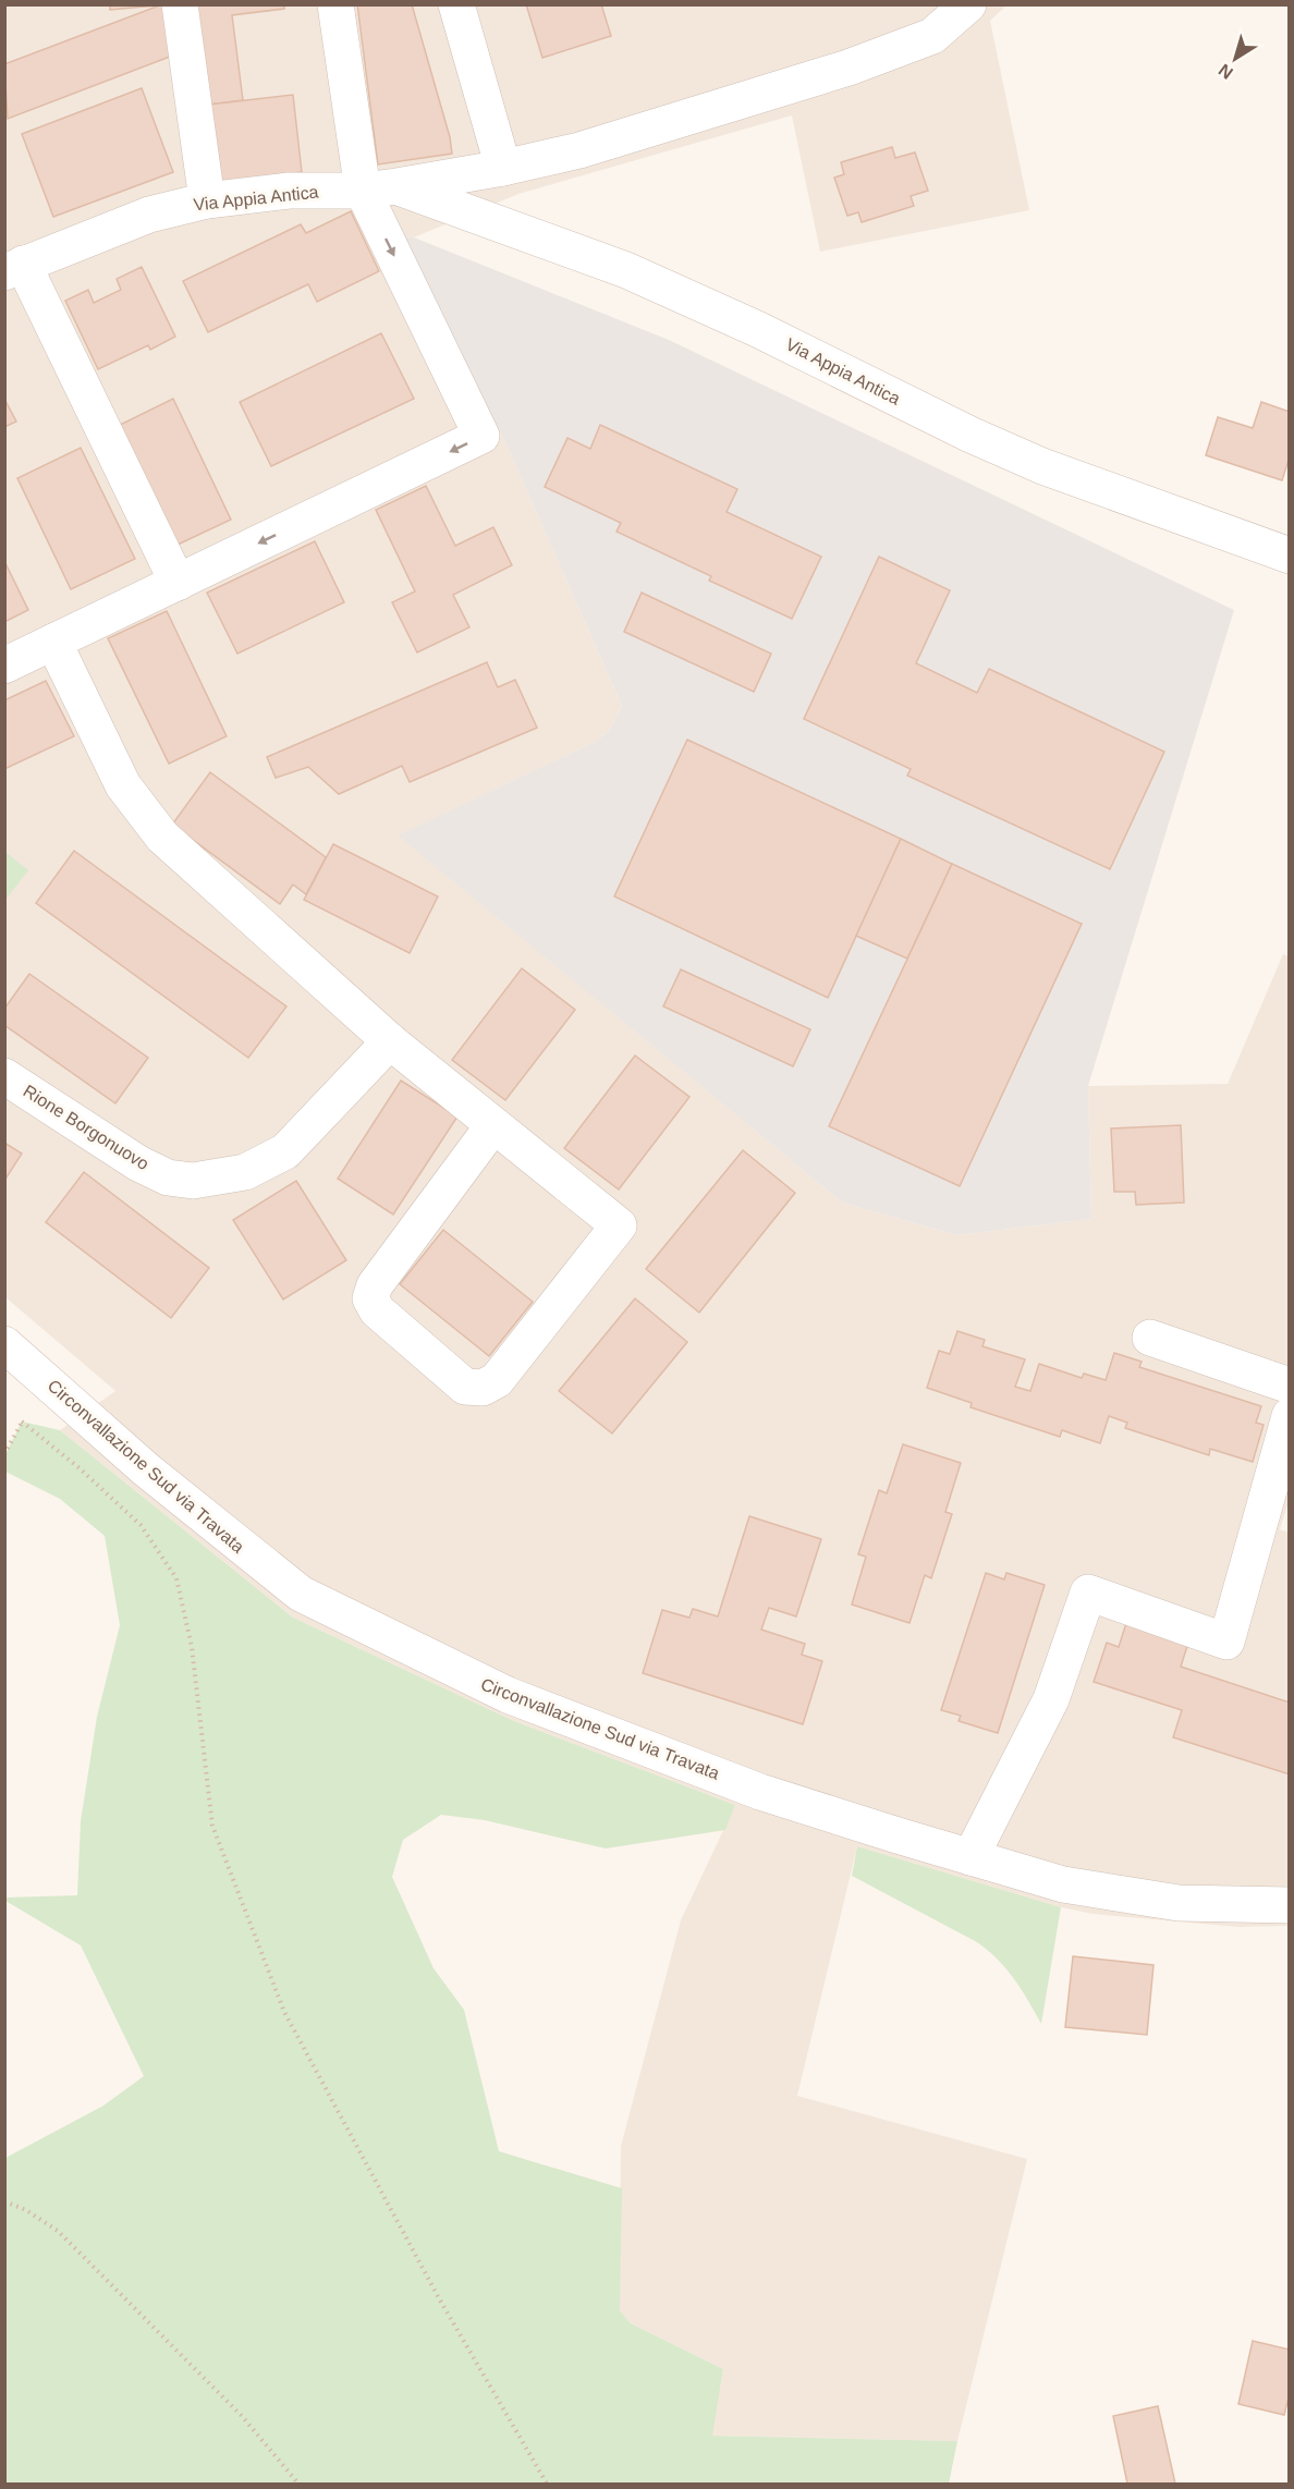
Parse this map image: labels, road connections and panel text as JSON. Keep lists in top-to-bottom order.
{
  "streets": {
    "street": ["Via Appia Antica", "Rione Borgonuovo", "Circonvallazione Sud via Travata"]
  },
  "north": "bottom left"
}
